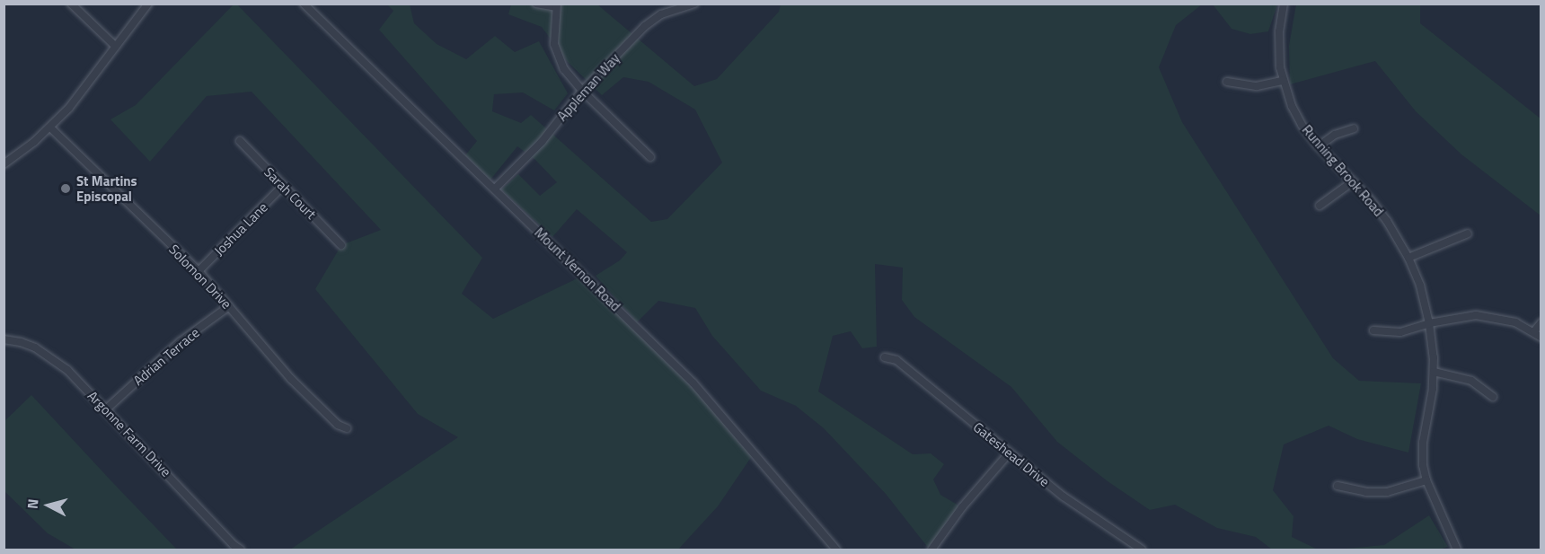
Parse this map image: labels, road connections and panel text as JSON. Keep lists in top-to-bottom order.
{
  "streets": {
    "street": [
      "Appleman Way",
      "Running Brook Road",
      "Sarah Court",
      "Joshua Lane",
      "Mount Vernon Road",
      "Solomon Drive",
      "Adrian Terrace",
      "Argonne Farm Drive",
      "Gateshead Drive"
    ]
  },
  "crossings": [
    ["Appleman Way", "Mount Vernon Road"],
    ["Sarah Court", "Joshua Lane"],
    ["Joshua Lane", "Solomon Drive"],
    ["Solomon Drive", "Adrian Terrace"],
    ["Adrian Terrace", "Argonne Farm Drive"]
  ],
  "places": ["St Martins Episcopal"],
  "north": "left"
}
